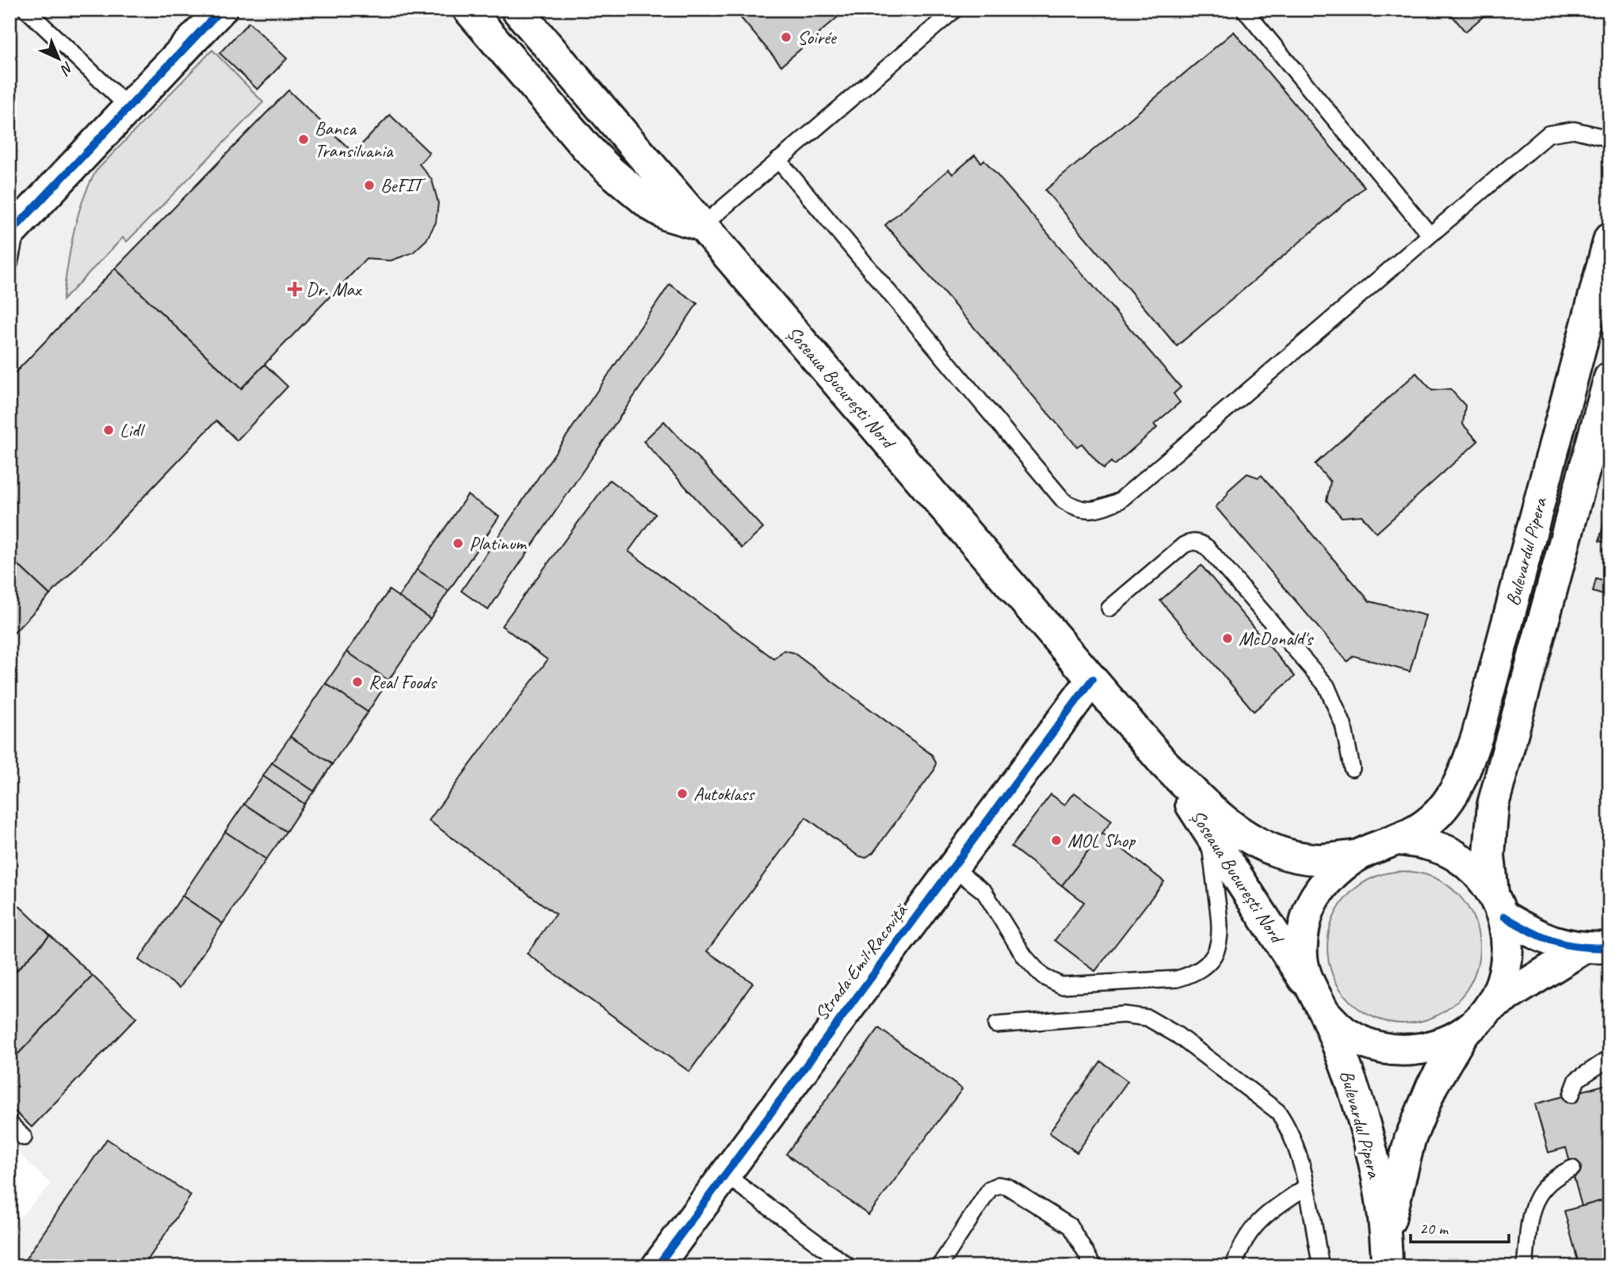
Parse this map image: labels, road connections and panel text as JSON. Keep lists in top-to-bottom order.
{
  "streets": {
    "main road": ["Șoseaua București Nord", "Bulevardul Pipera", "Strada Emil Racoviță"]
  },
  "crossings": [
    ["Șoseaua București Nord", "Bulevardul Pipera"],
    ["Șoseaua București Nord", "Strada Emil Racoviță"]
  ],
  "places": {
    "other": [
      "Soirée",
      "Banca Transilvania",
      "BeFIT",
      "Lidl",
      "Platinum",
      "McDonald's",
      "Real Foods",
      "Autoklass",
      "MOL Shop"
    ],
    "health": ["Dr. Max"]
  },
  "scale_bar": "20 m",
  "north": "bottom right"
}
